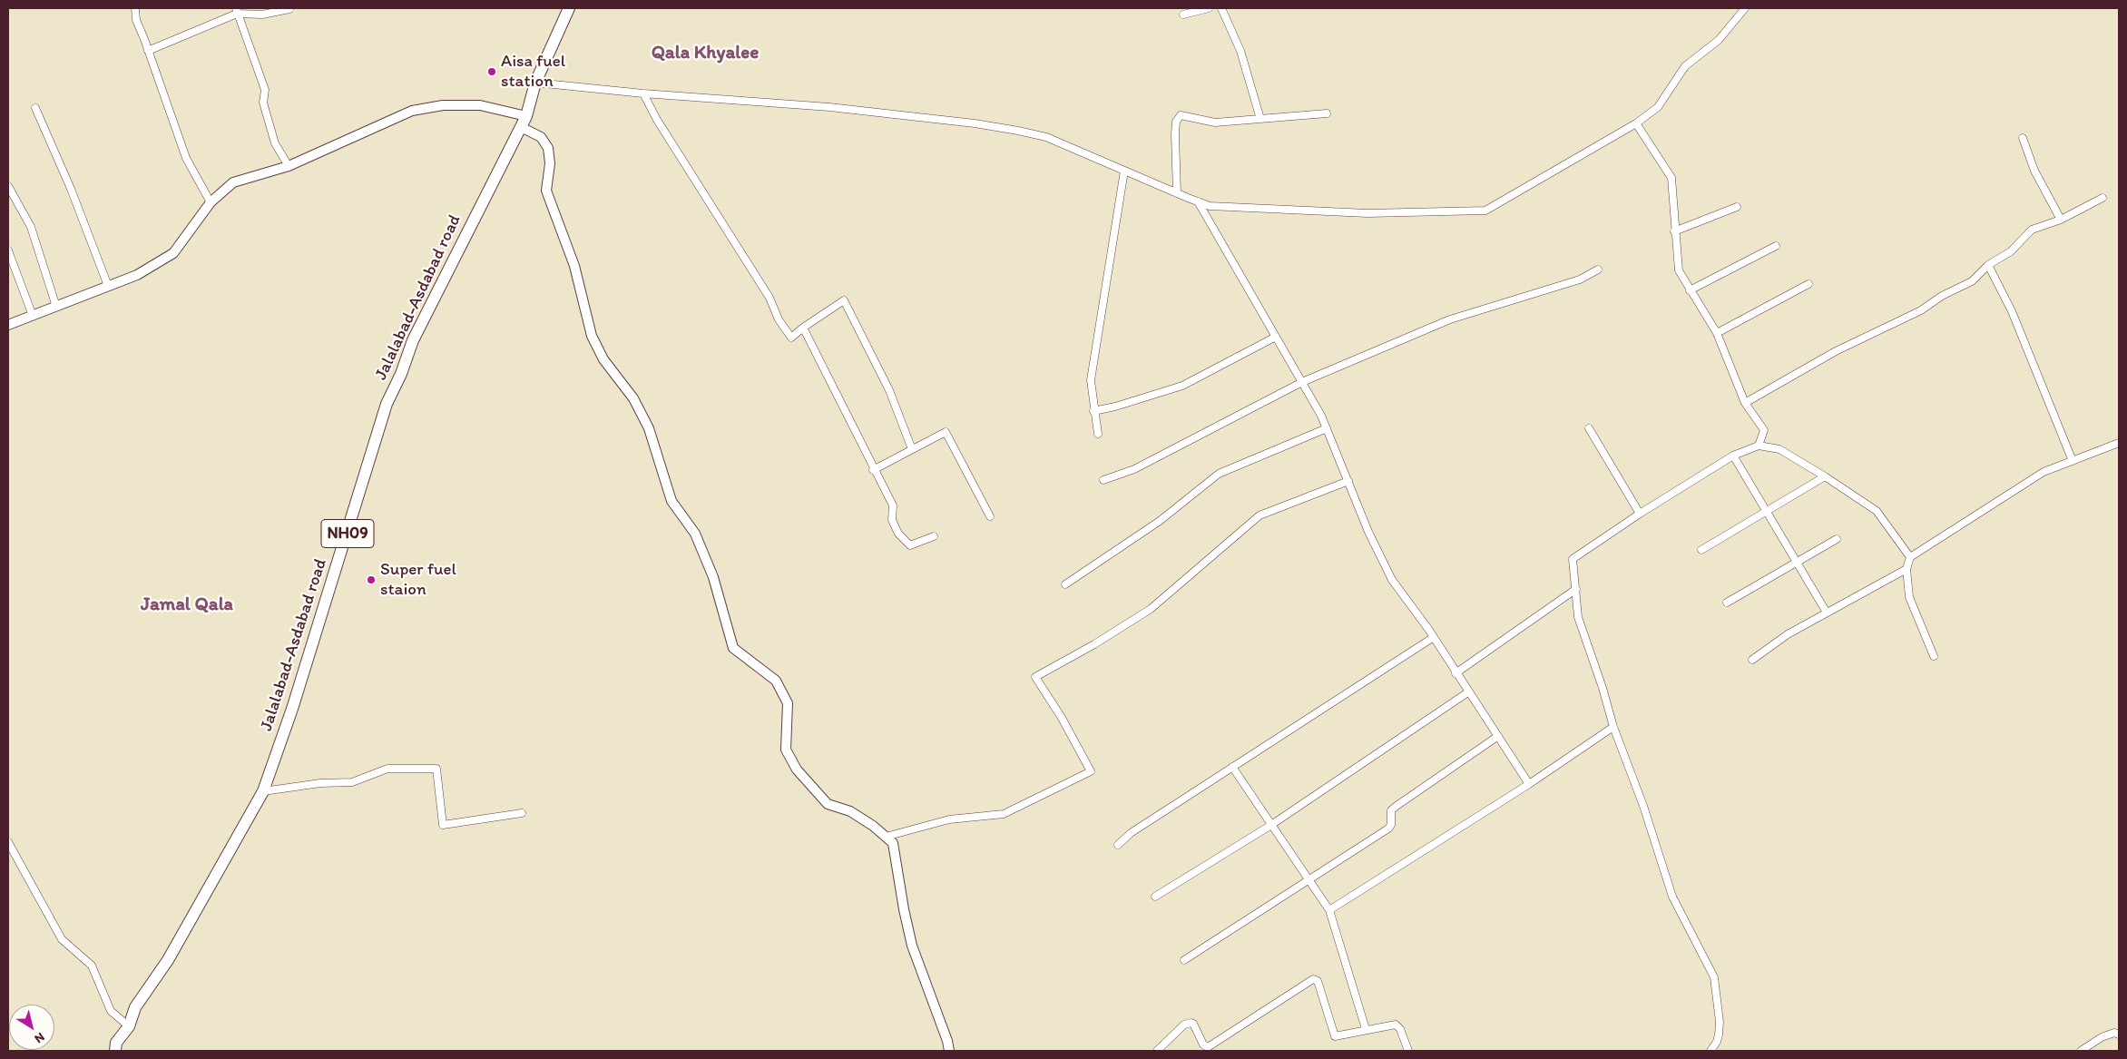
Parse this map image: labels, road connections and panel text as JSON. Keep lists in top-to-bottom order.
{
  "streets": {
    "main road": ["Jalalabad-Asdabad road", "NH09"]
  },
  "districts": ["Qala Khyalee", "Jamal Qala"],
  "places": ["Aisa fuel station", "Super fuel staion"],
  "north": "bottom right"
}
